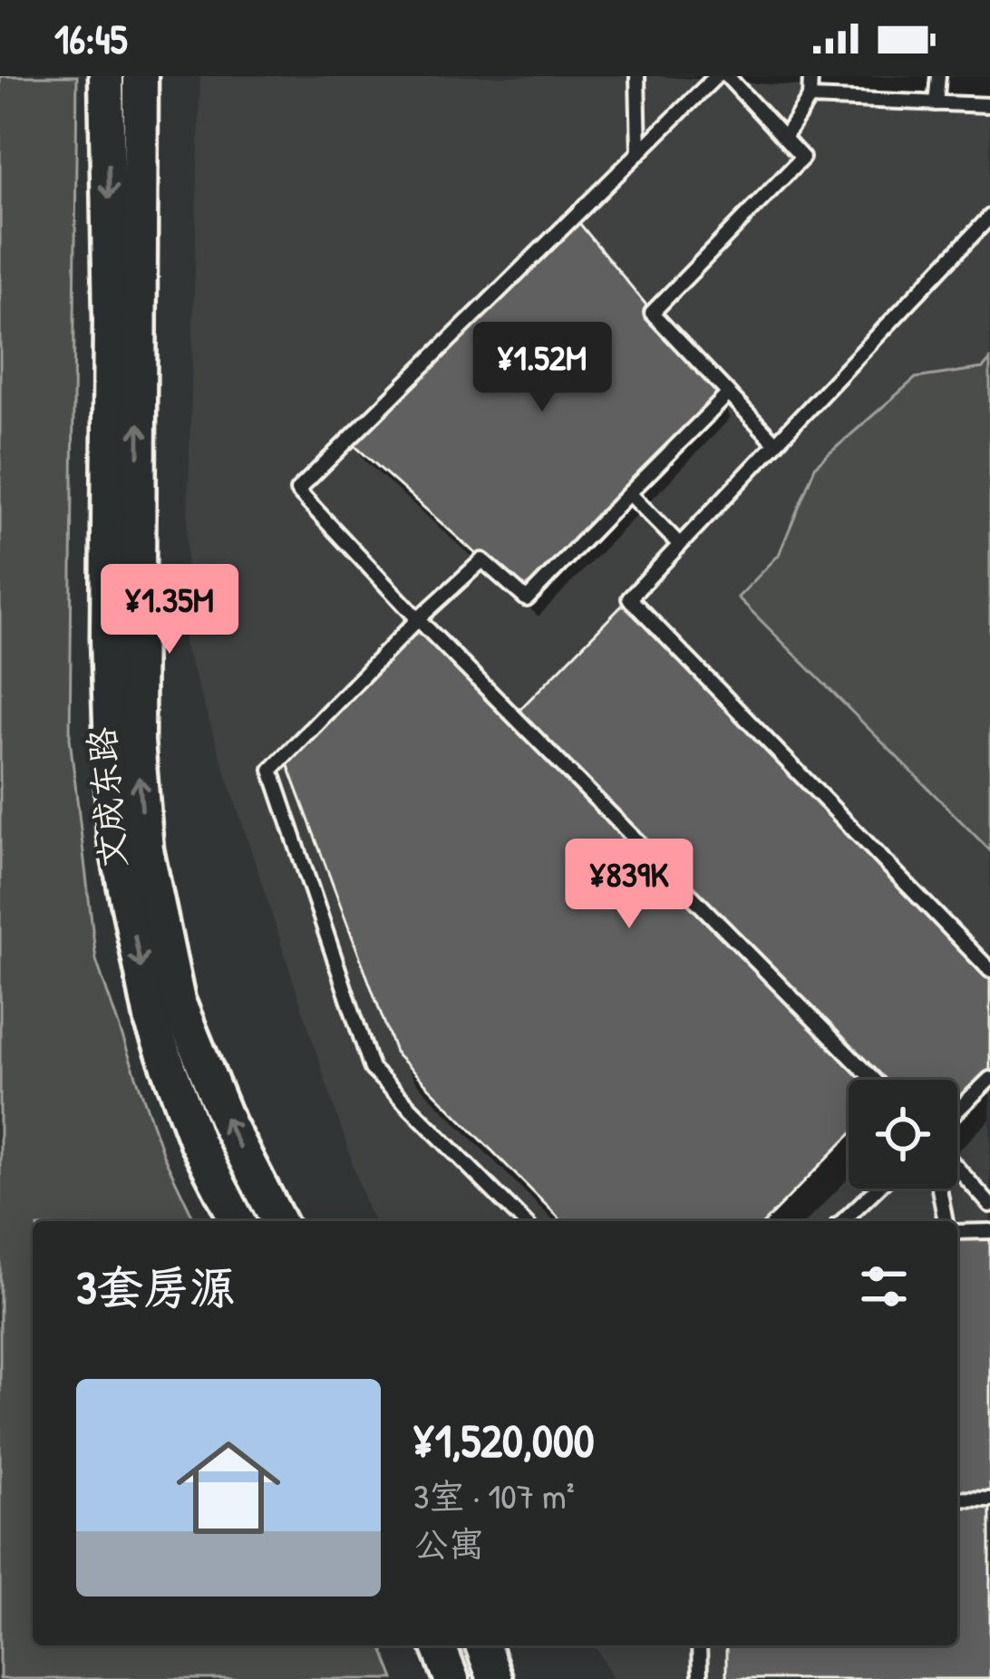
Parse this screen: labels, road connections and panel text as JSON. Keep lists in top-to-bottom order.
{
  "streets": {
    "street": ["文成东路"]
  },
  "page": {
    "status": "16:45",
    "price": ["¥1.52M", "¥1.35M", "¥839K"],
    "heading": "3套房源",
    "list": [
      {
        "name": "¥1,520,000",
        "note": "3室 · 107 m² · 公寓"
      }
    ]
  }
}
